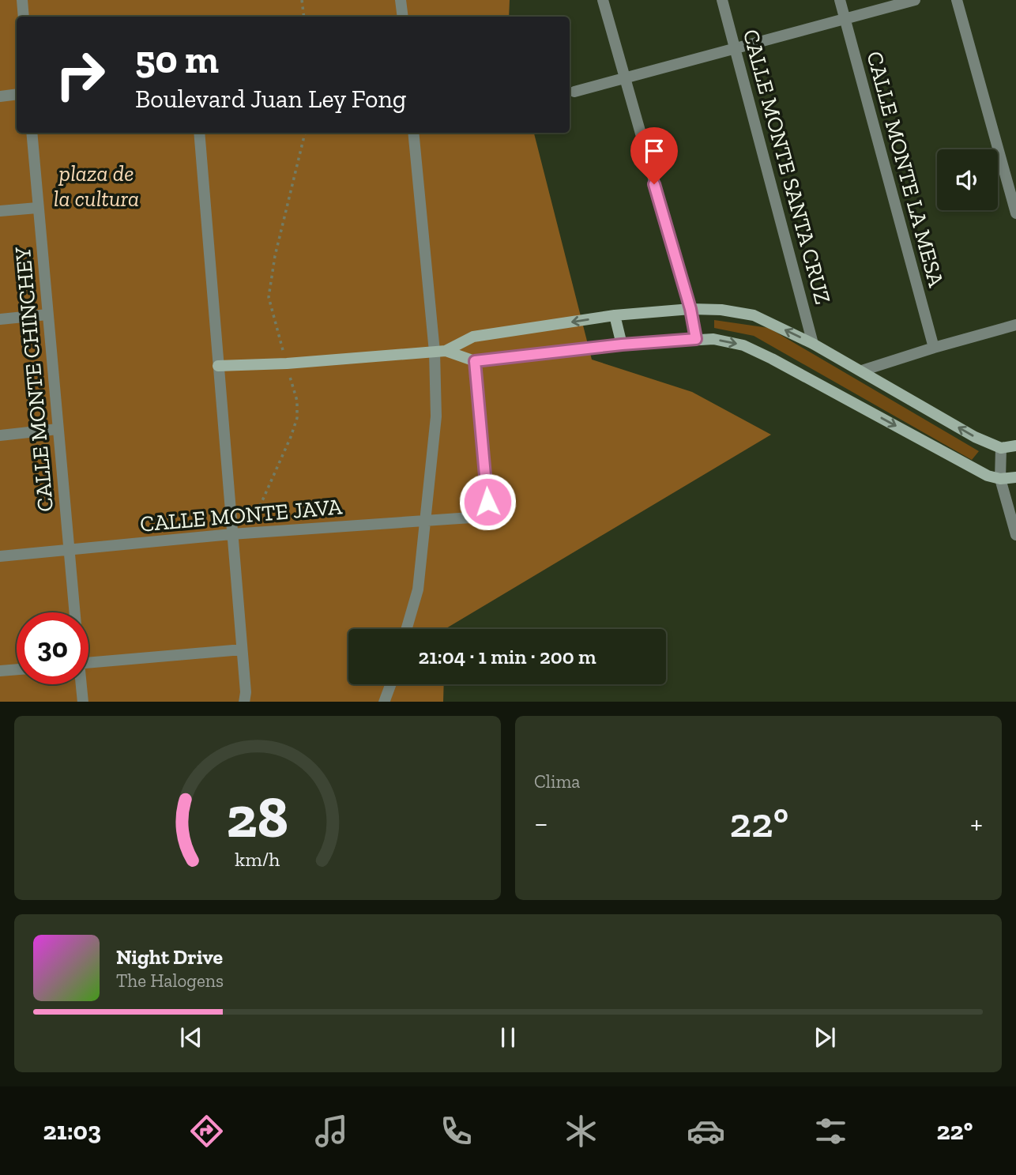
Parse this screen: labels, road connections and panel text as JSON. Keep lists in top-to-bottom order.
{
  "streets": {
    "street": [
      "CALLE MONTE SANTA CRUZ",
      "CALLE MONTE LA MESA",
      "CALLE MONTE CHINCHEY",
      "CALLE MONTE JAVA"
    ]
  },
  "crossings": [
    ["CALLE MONTE CHINCHEY", "CALLE MONTE JAVA"]
  ],
  "parks": ["plaza de la cultura"],
  "page": {
    "turn": ["50 m", "Boulevard Juan Ley Fong"],
    "limit": "30",
    "trip": "21:04 · 1 min · 200 m",
    "tile": "Clima",
    "heat": ["−", "22°", "+"],
    "song": ["Night Drive", "The Halogens"],
    "tabs": ["21:03", "22°"],
    "gauge": ["28", "km/h"]
  }
}
